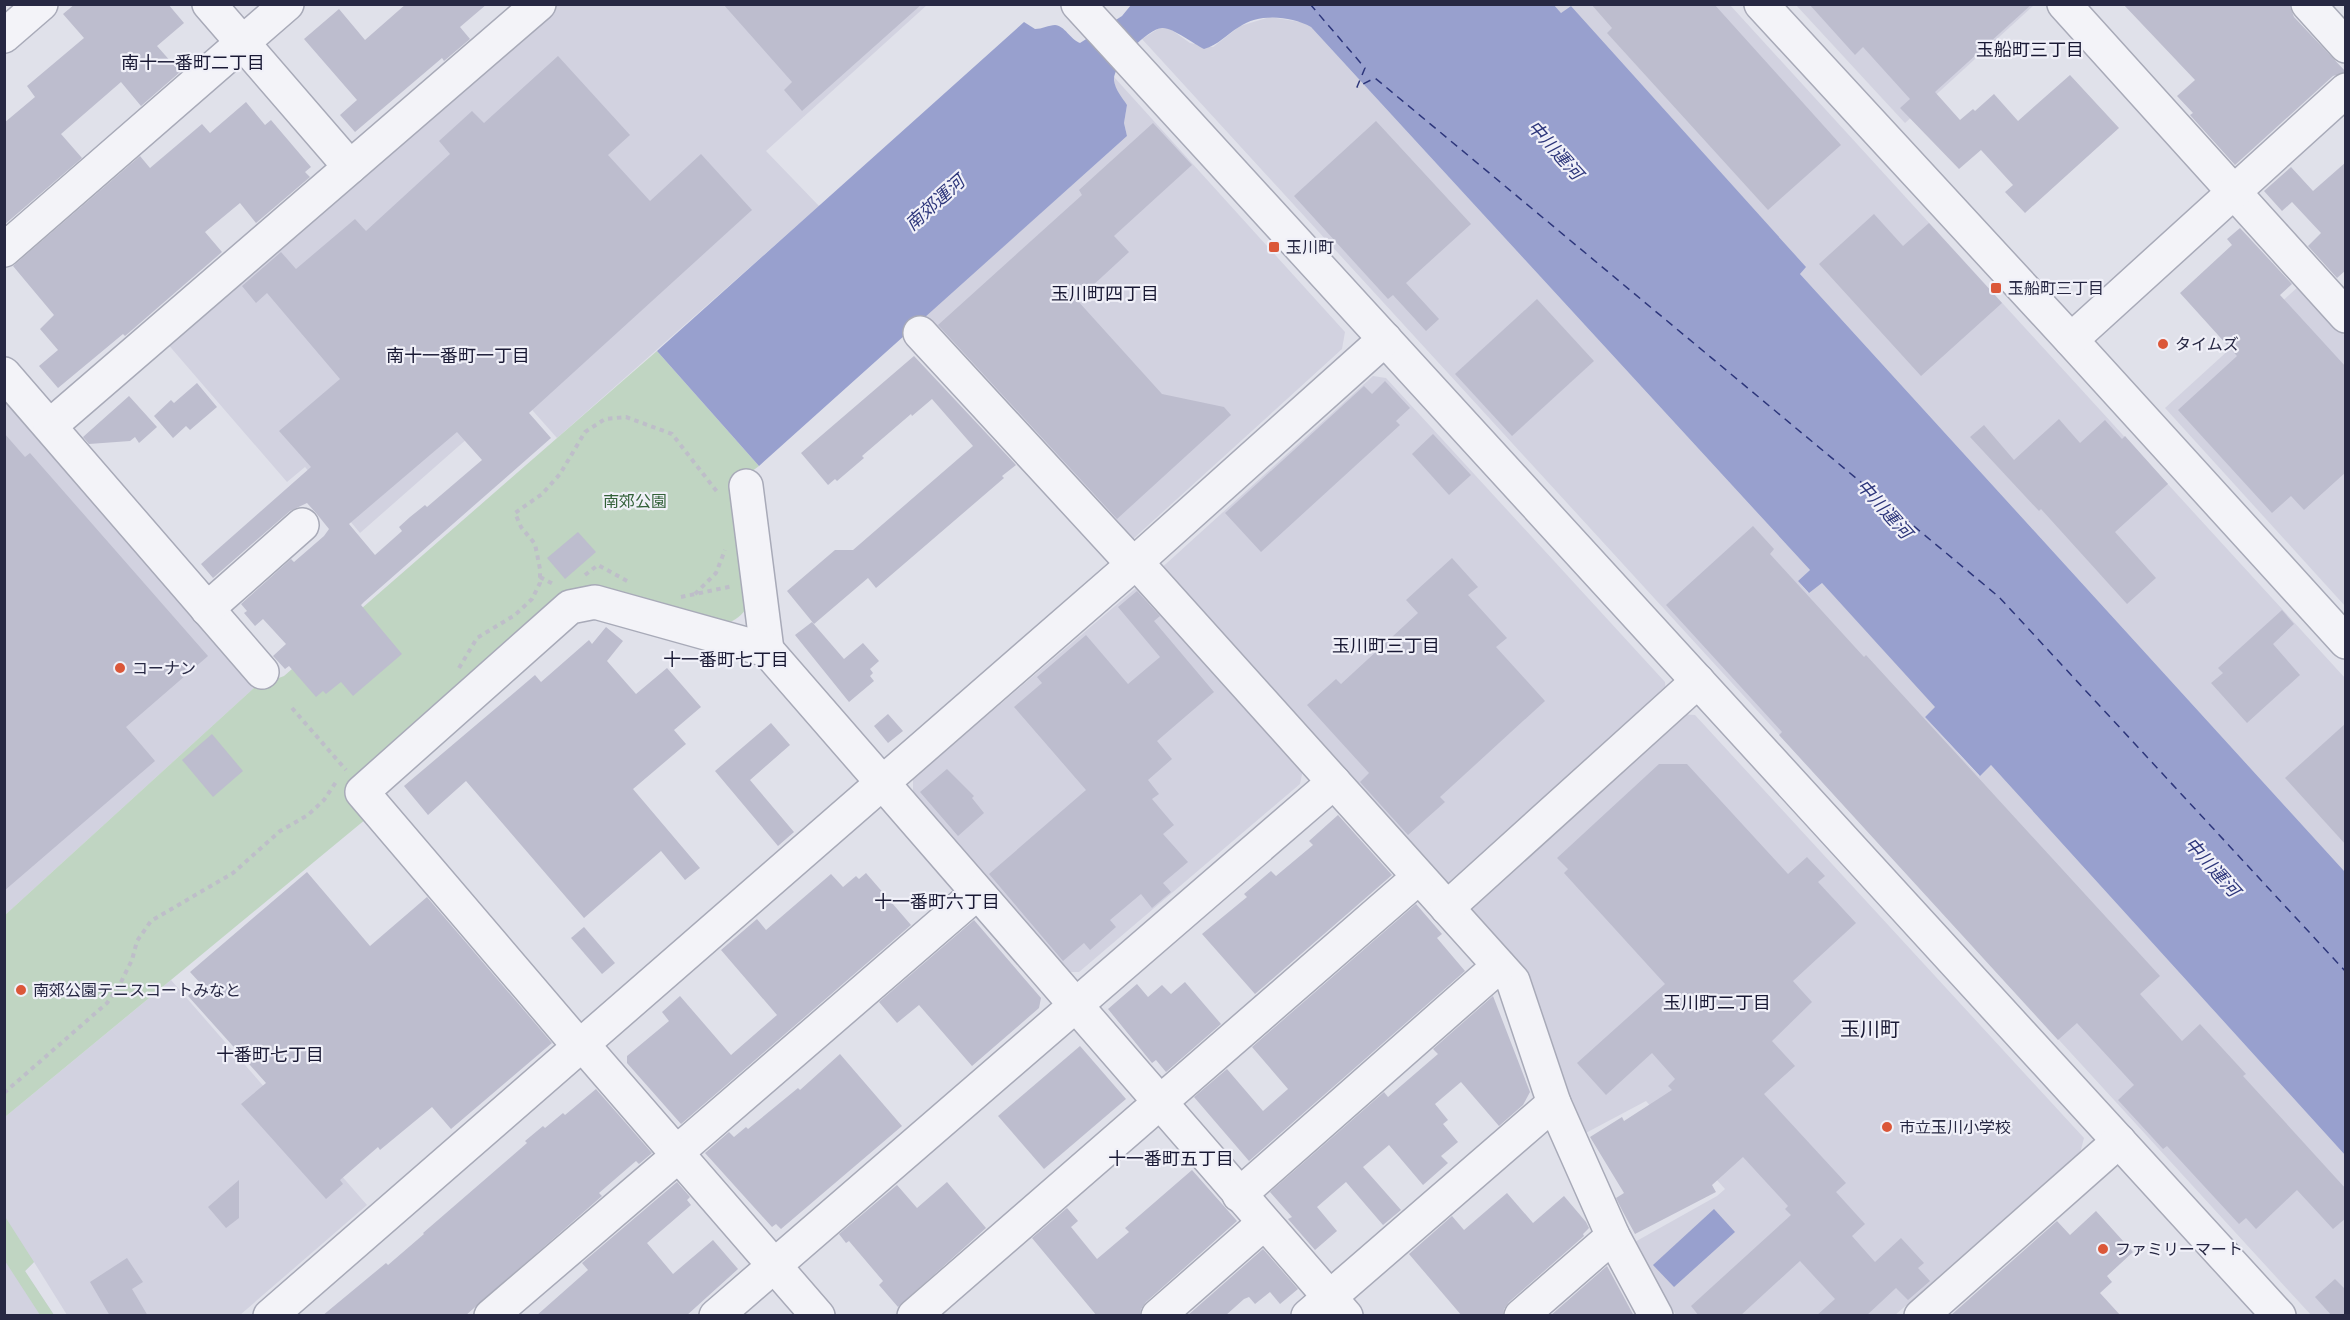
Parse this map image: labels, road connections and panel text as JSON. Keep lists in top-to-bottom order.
{
  "districts": [
    "玉船町三丁目",
    "南十一番町二丁目",
    "玉川町四丁目",
    "南十一番町一丁目",
    "玉川町三丁目",
    "十一番町七丁目",
    "十一番町六丁目",
    "玉川町二丁目",
    "玉川町",
    "十番町七丁目",
    "十一番町五丁目"
  ],
  "water": ["中川運河", "南郊運河"],
  "parks": ["南郊公園"],
  "places": {
    "transit": ["玉川町", "玉船町三丁目"],
    "other": [
      "タイムズ",
      "コーナン",
      "南郊公園テニスコートみなと",
      "市立玉川小学校",
      "ファミリーマート"
    ]
  }
}
